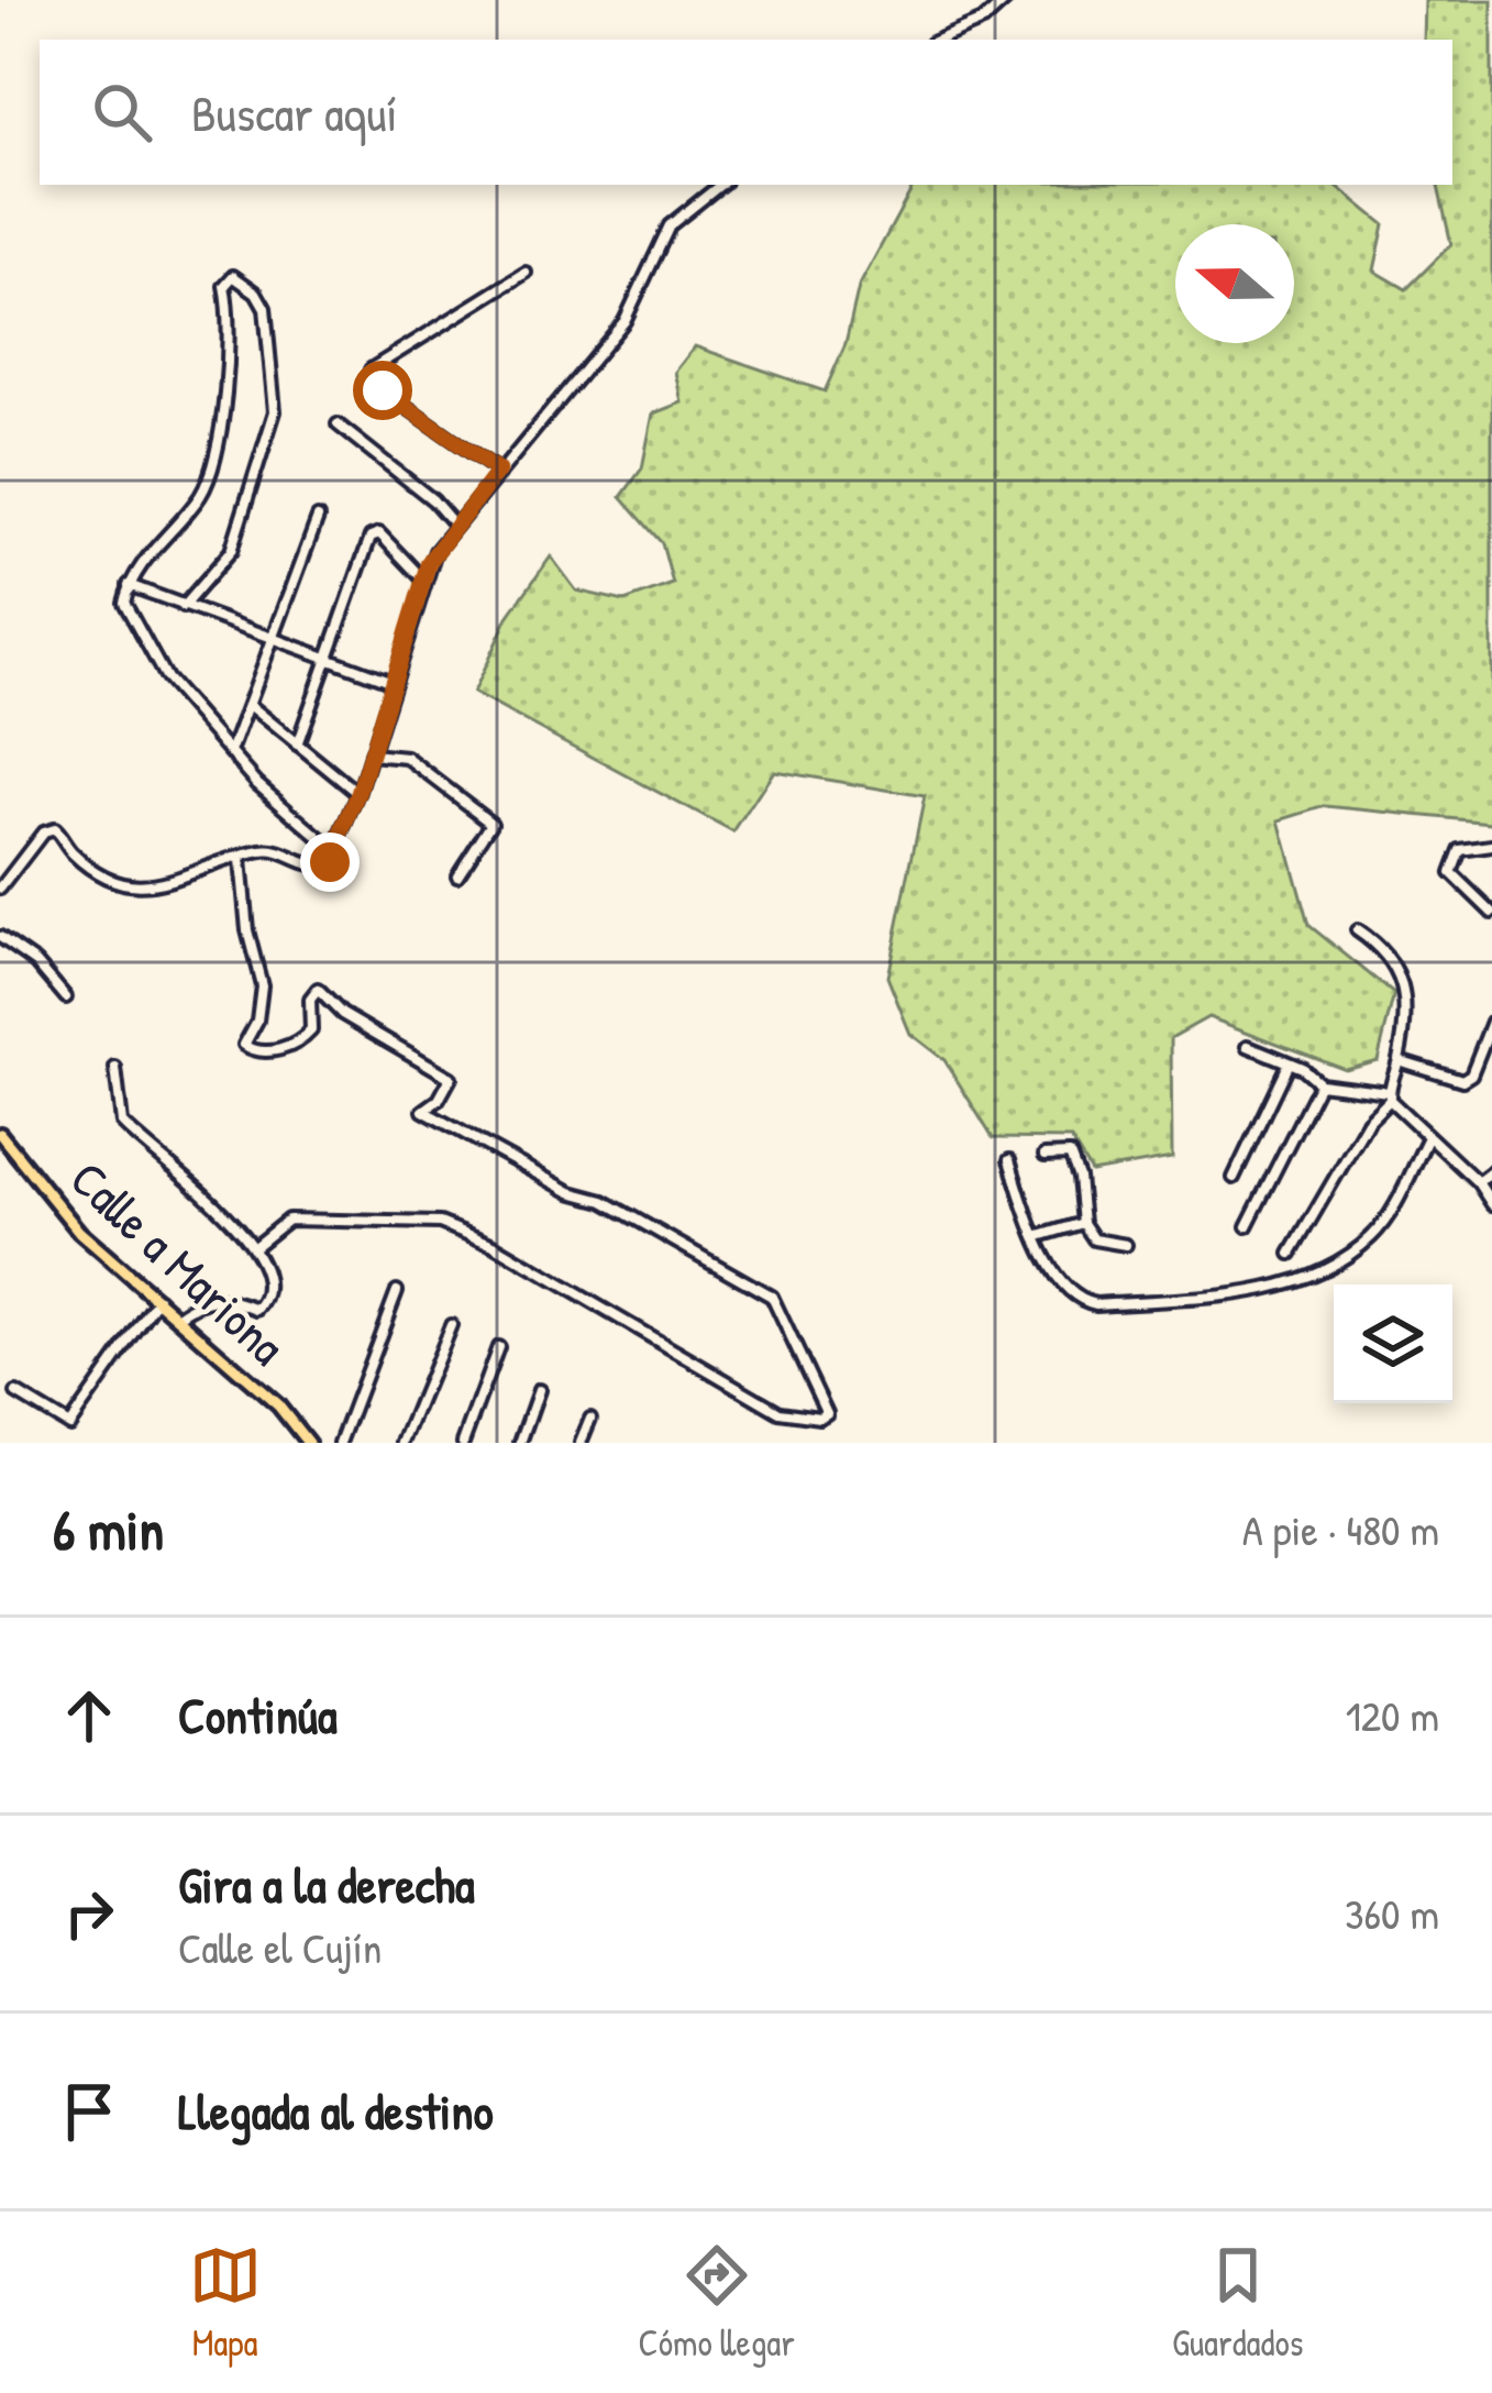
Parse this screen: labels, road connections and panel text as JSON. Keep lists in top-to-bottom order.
{
  "streets": {
    "main road": ["Calle a Mariona"]
  },
  "north": "left",
  "page": {
    "search": "Buscar aquí",
    "heading": ["6 min", "A pie · 480 m"],
    "list": [
      ["Continúa", "120 m"],
      ["Gira a la derecha", "Calle el Cujín", "360 m"],
      "Llegada al destino"
    ],
    "nav": ["Mapa", "Cómo llegar", "Guardados"]
  }
}
